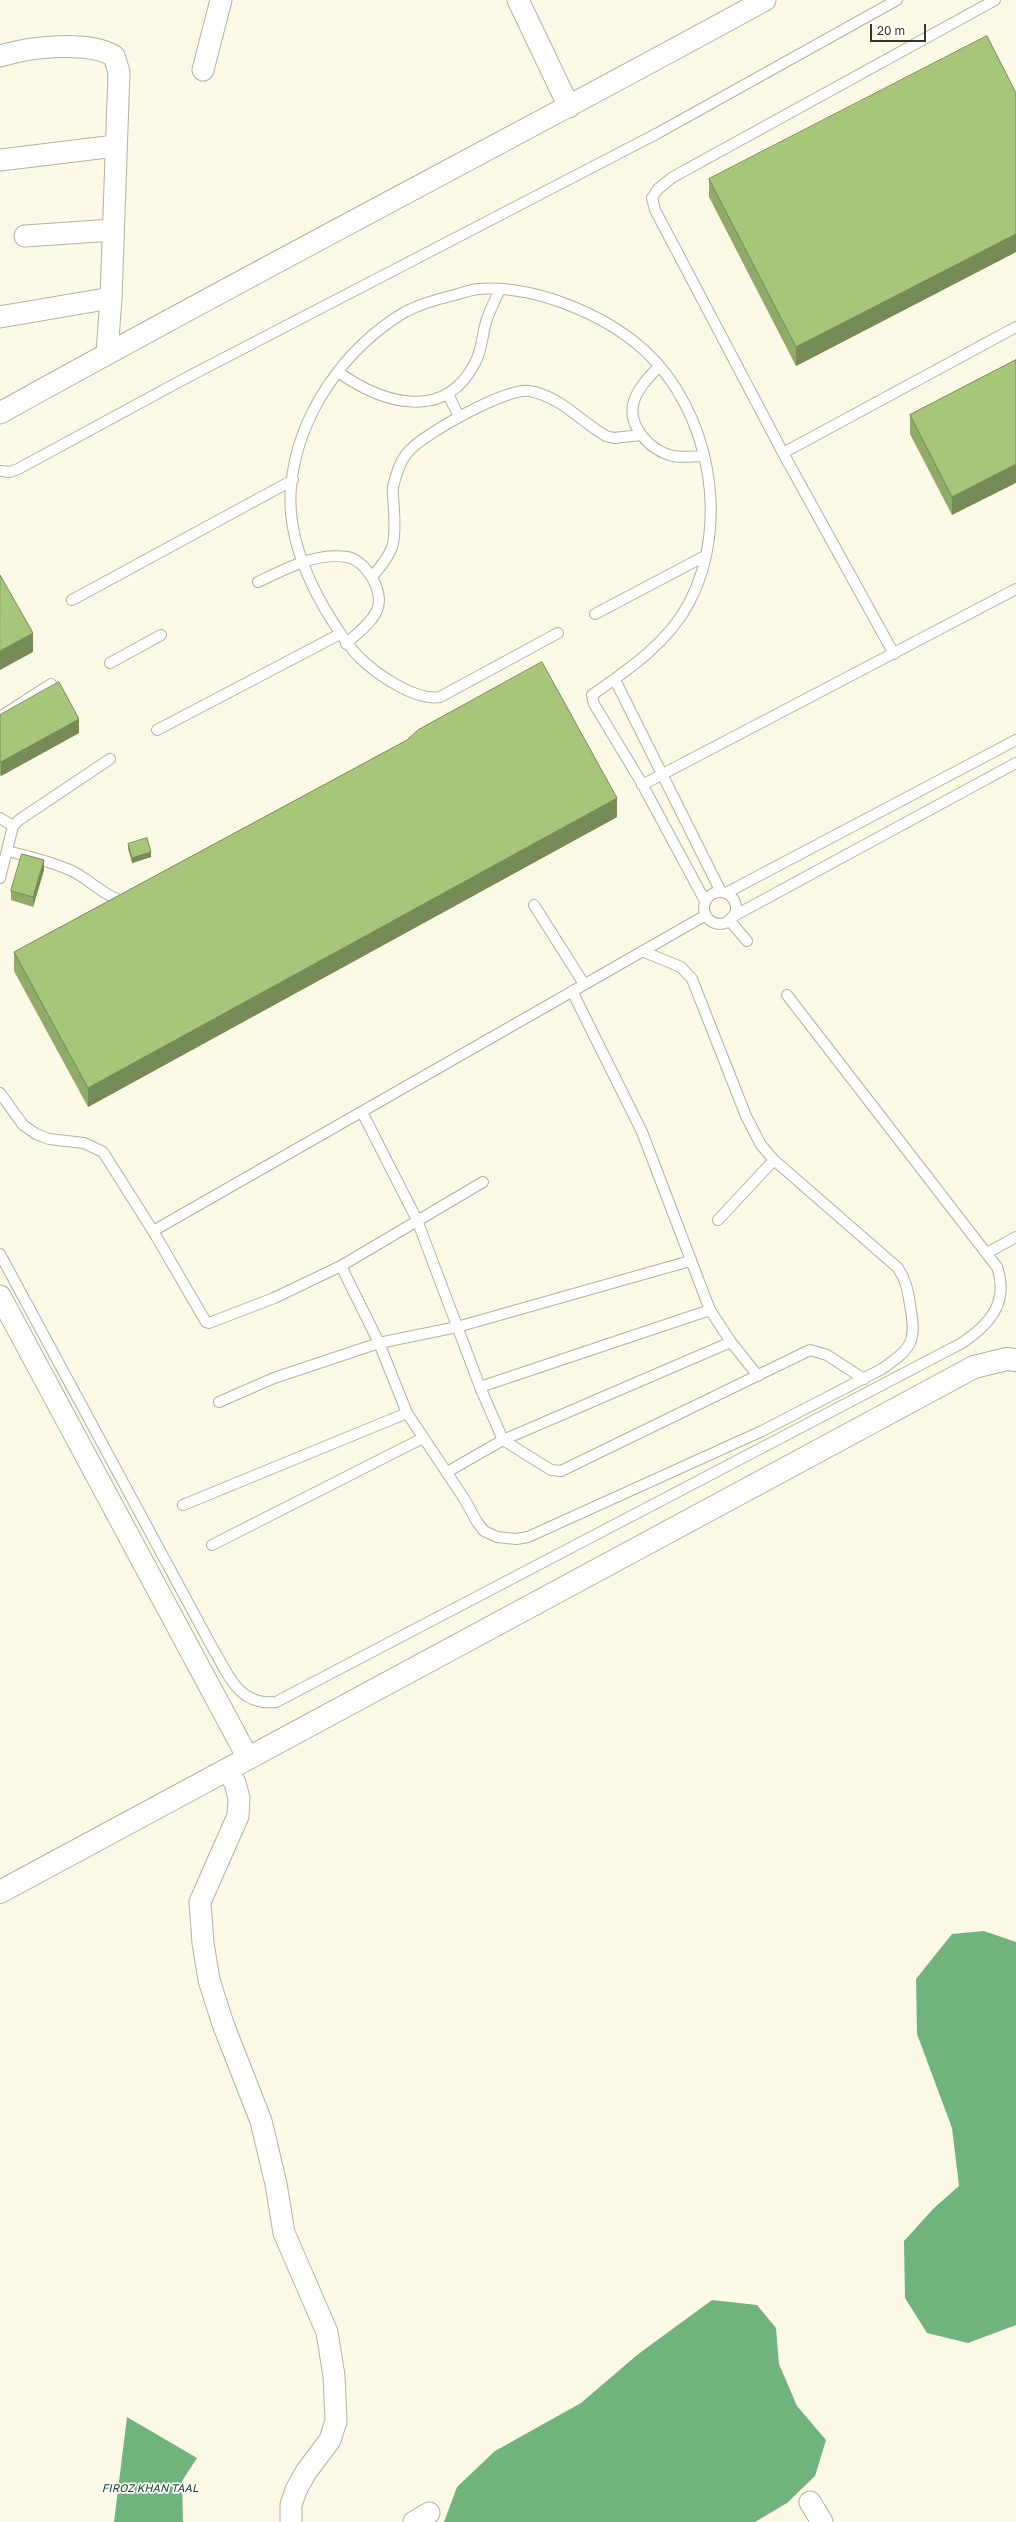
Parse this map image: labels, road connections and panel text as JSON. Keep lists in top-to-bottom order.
{
  "water": ["FIROZ KHAN TAAL"],
  "scale_bar": "20 m"
}
